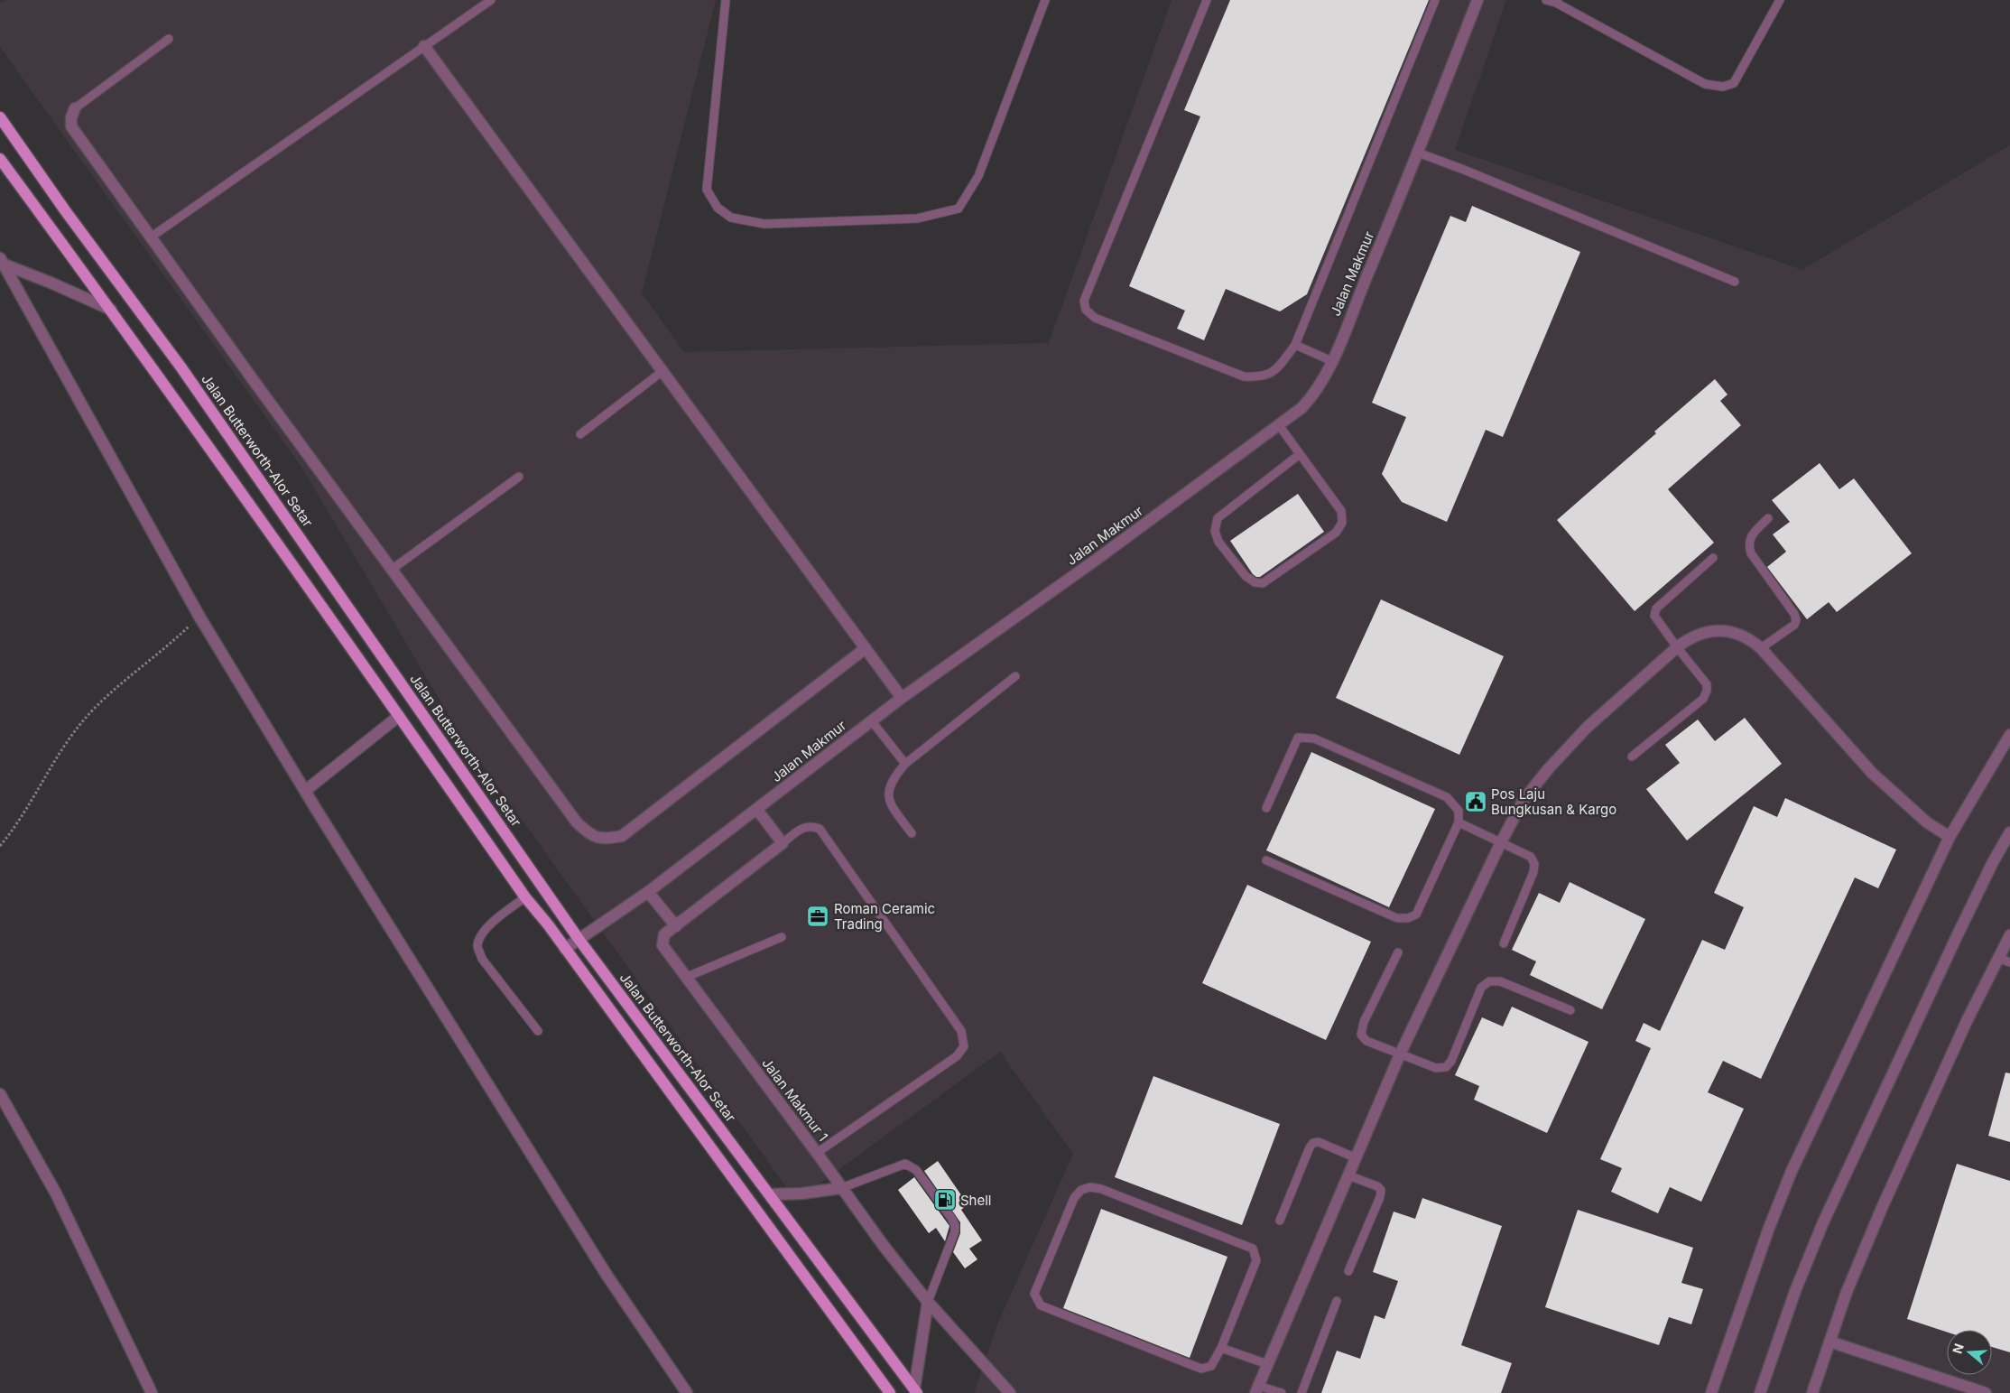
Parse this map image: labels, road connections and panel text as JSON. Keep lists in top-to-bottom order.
{
  "streets": {
    "main road": ["Jalan Butterworth-Alor Setar"],
    "street": ["Jalan Makmur", "Jalan Makmur 1"]
  },
  "crossings": [
    ["Jalan Makmur", "Jalan Butterworth-Alor Setar"]
  ],
  "places": {
    "public building": ["Pos Laju Bungkusan & Kargo"],
    "office": ["Roman Ceramic Trading"],
    "fuel station": ["Shell"]
  },
  "north": "left"
}
